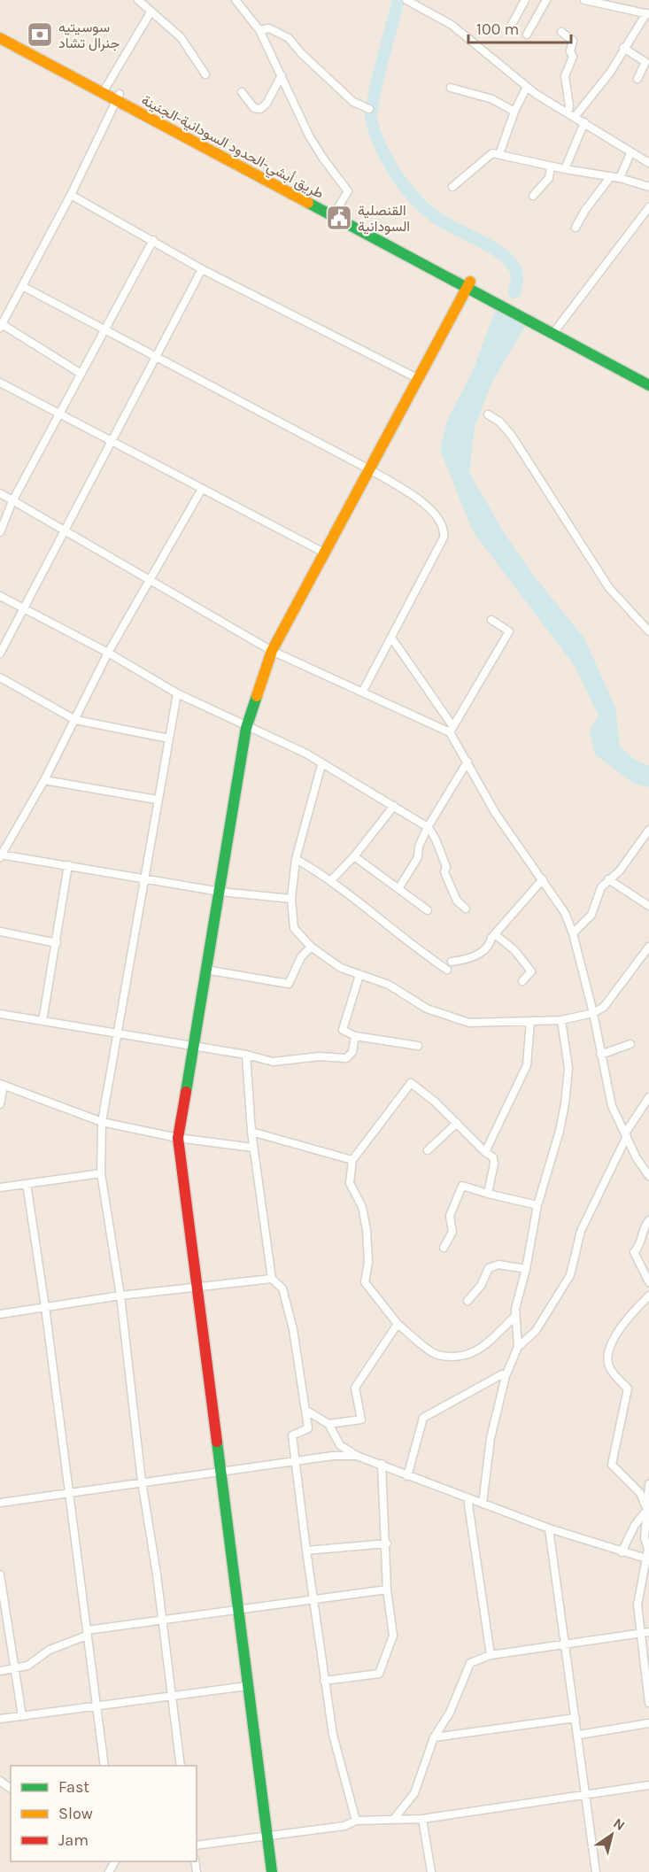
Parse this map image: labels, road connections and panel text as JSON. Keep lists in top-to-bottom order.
{
  "streets": {
    "main road": ["طريق أبشي-الحدود السودانية-الجنينة"]
  },
  "places": {
    "bank": ["سوسيتيه جنرال تشاد"],
    "public building": ["القنصلية السودانية"]
  },
  "legend": ["Fast", "Slow", "Jam"],
  "scale_bar": "100 m",
  "north": "top right"
}
